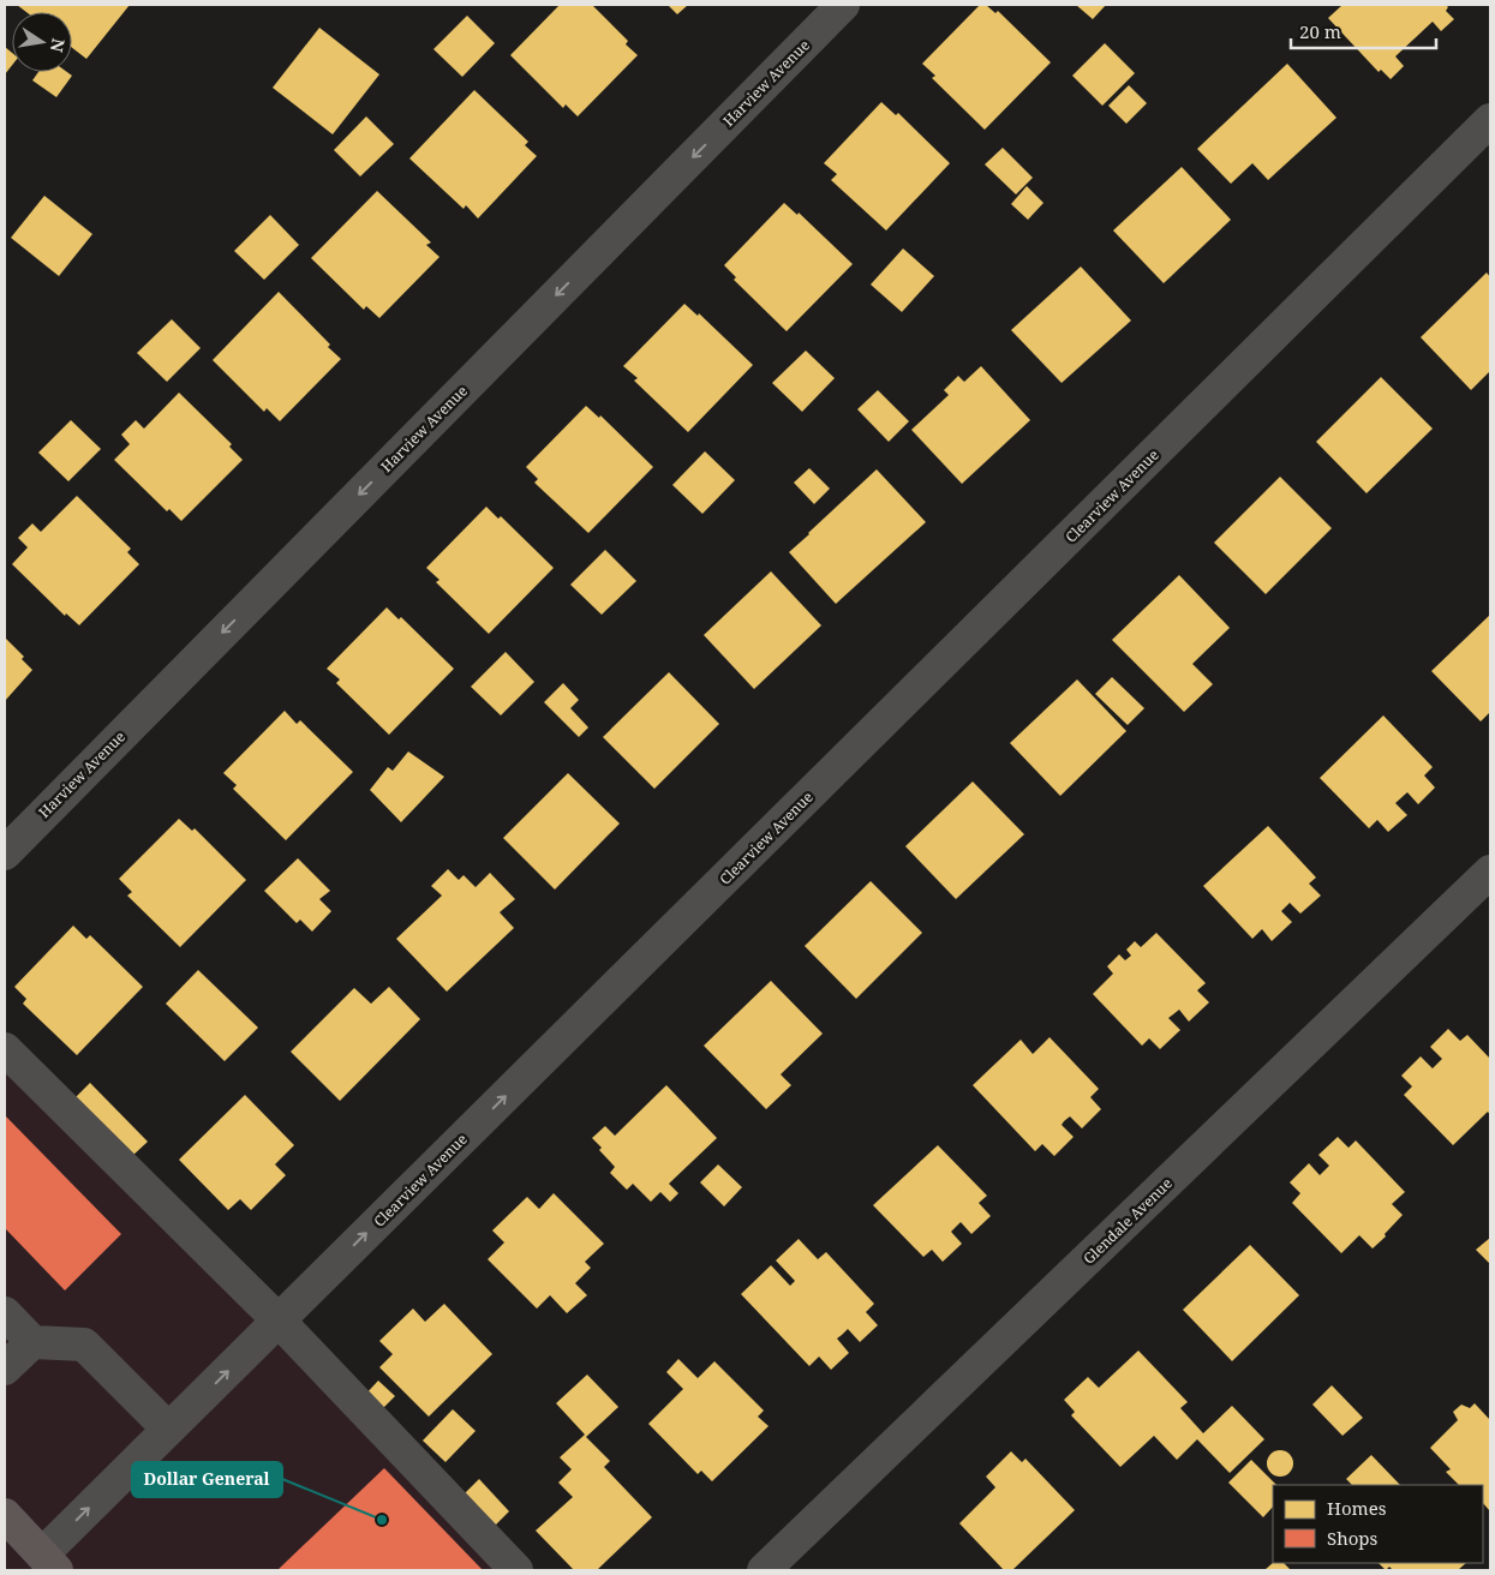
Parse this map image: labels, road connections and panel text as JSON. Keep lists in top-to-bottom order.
{
  "streets": {
    "street": ["Harview Avenue", "Clearview Avenue", "Glendale Avenue"]
  },
  "one_way": ["Harview Avenue", "Clearview Avenue"],
  "places": ["Dollar General"],
  "legend": ["Homes", "Shops"],
  "scale_bar": "20 m",
  "north": "right"
}
